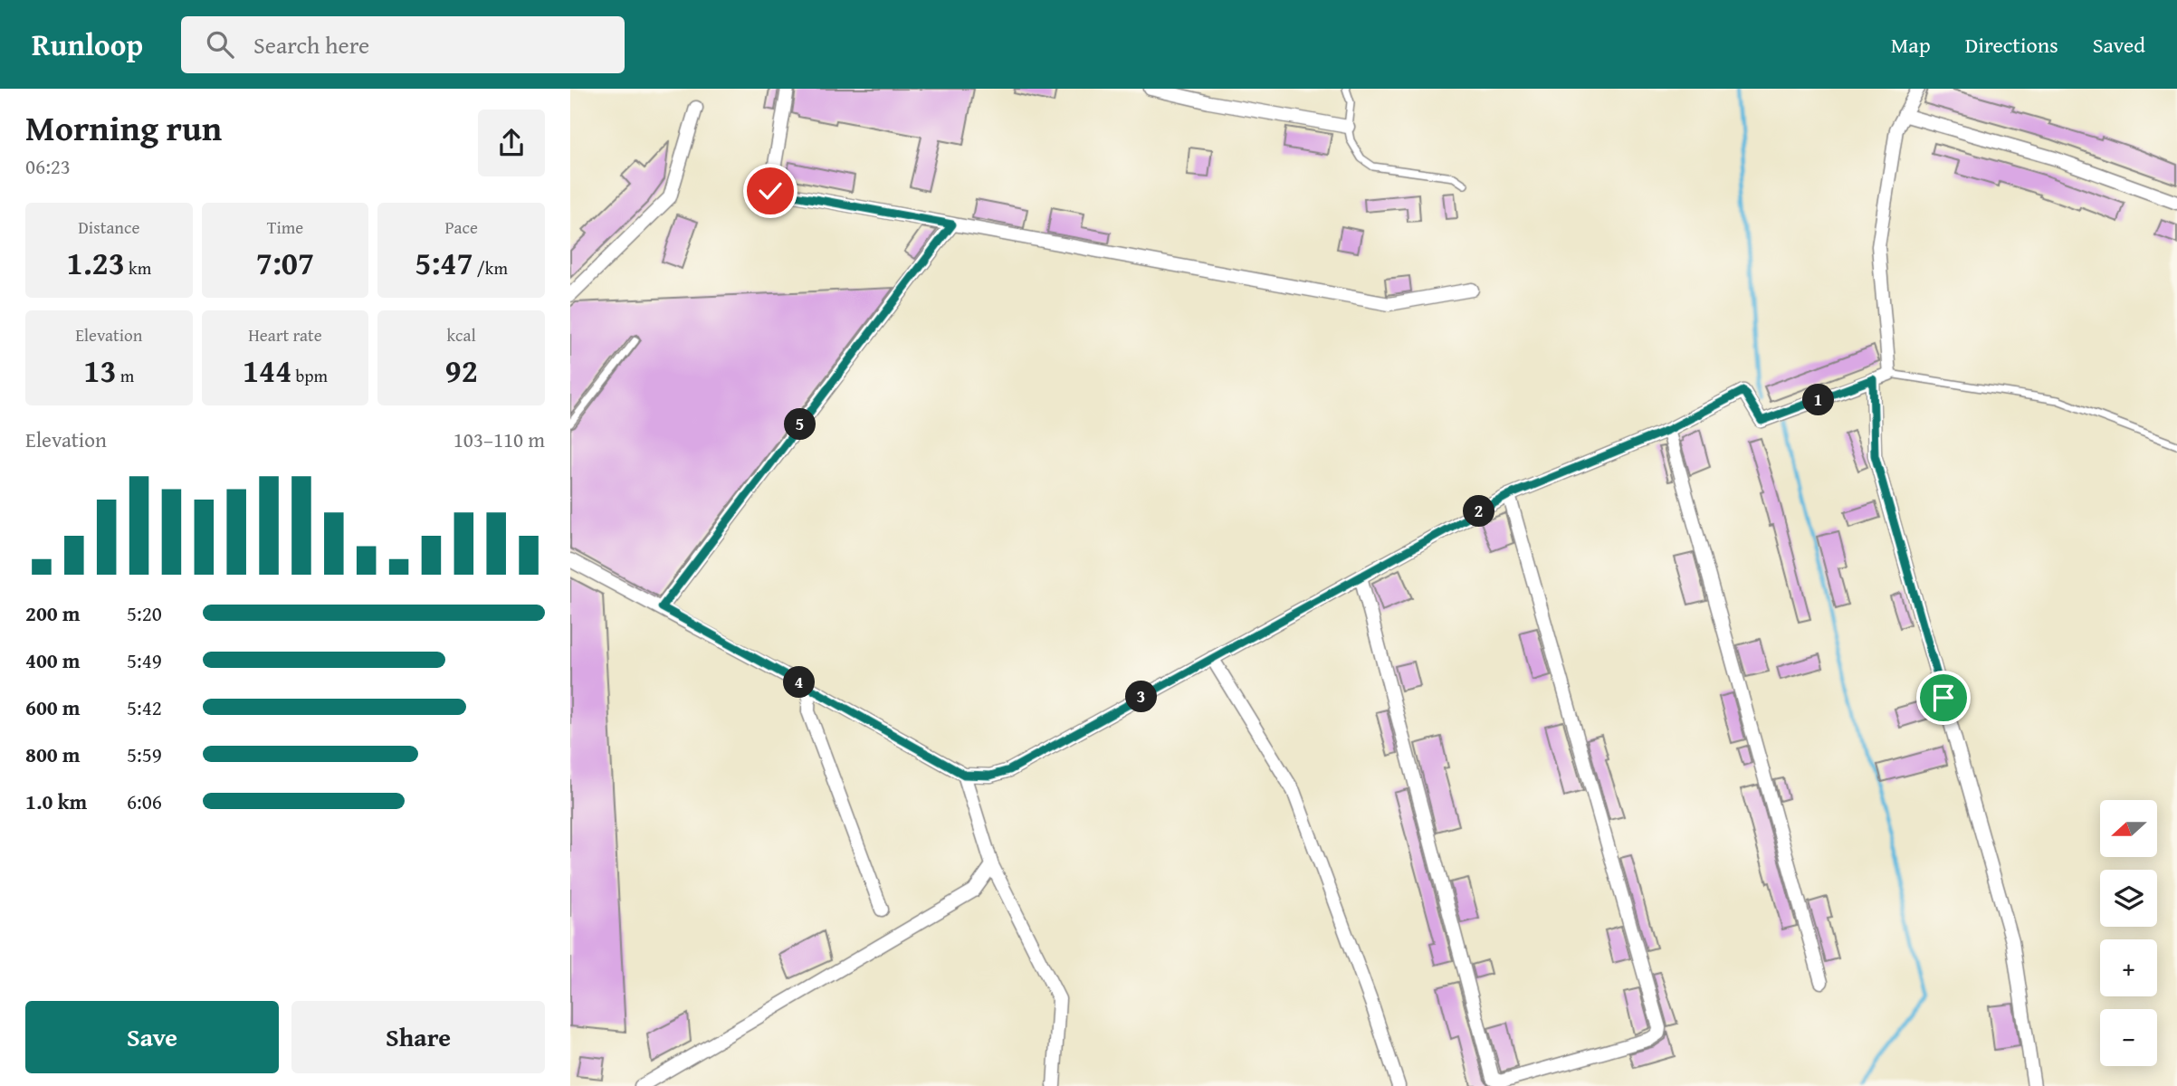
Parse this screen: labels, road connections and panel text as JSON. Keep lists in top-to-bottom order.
{
  "north": "left",
  "page": {
    "header": "Runloop",
    "search": "Search here",
    "nav": ["Map", "Directions", "Saved"],
    "heading": ["Morning run", "06:23"],
    "stats": [
      ["Distance", "1.23 km"],
      ["Time", "7:07"],
      ["Pace", "5:47 /km"],
      ["Elevation", "13 m"],
      ["Heart rate", "144 bpm"],
      ["kcal", "92"]
    ],
    "pins": [
      "1",
      "5",
      "2",
      "4",
      "3"
    ],
    "chart": ["Elevation", "103–110 m"],
    "list": [
      {
        "name": "200 m",
        "note": "5:20"
      },
      {
        "name": "400 m",
        "note": "5:49"
      },
      {
        "name": "600 m",
        "note": "5:42"
      },
      {
        "name": "800 m",
        "note": "5:59"
      },
      {
        "name": "1.0 km",
        "note": "6:06"
      }
    ],
    "map_buttons": ["+", "−"],
    "buttons": ["Save", "Share"]
  }
}
